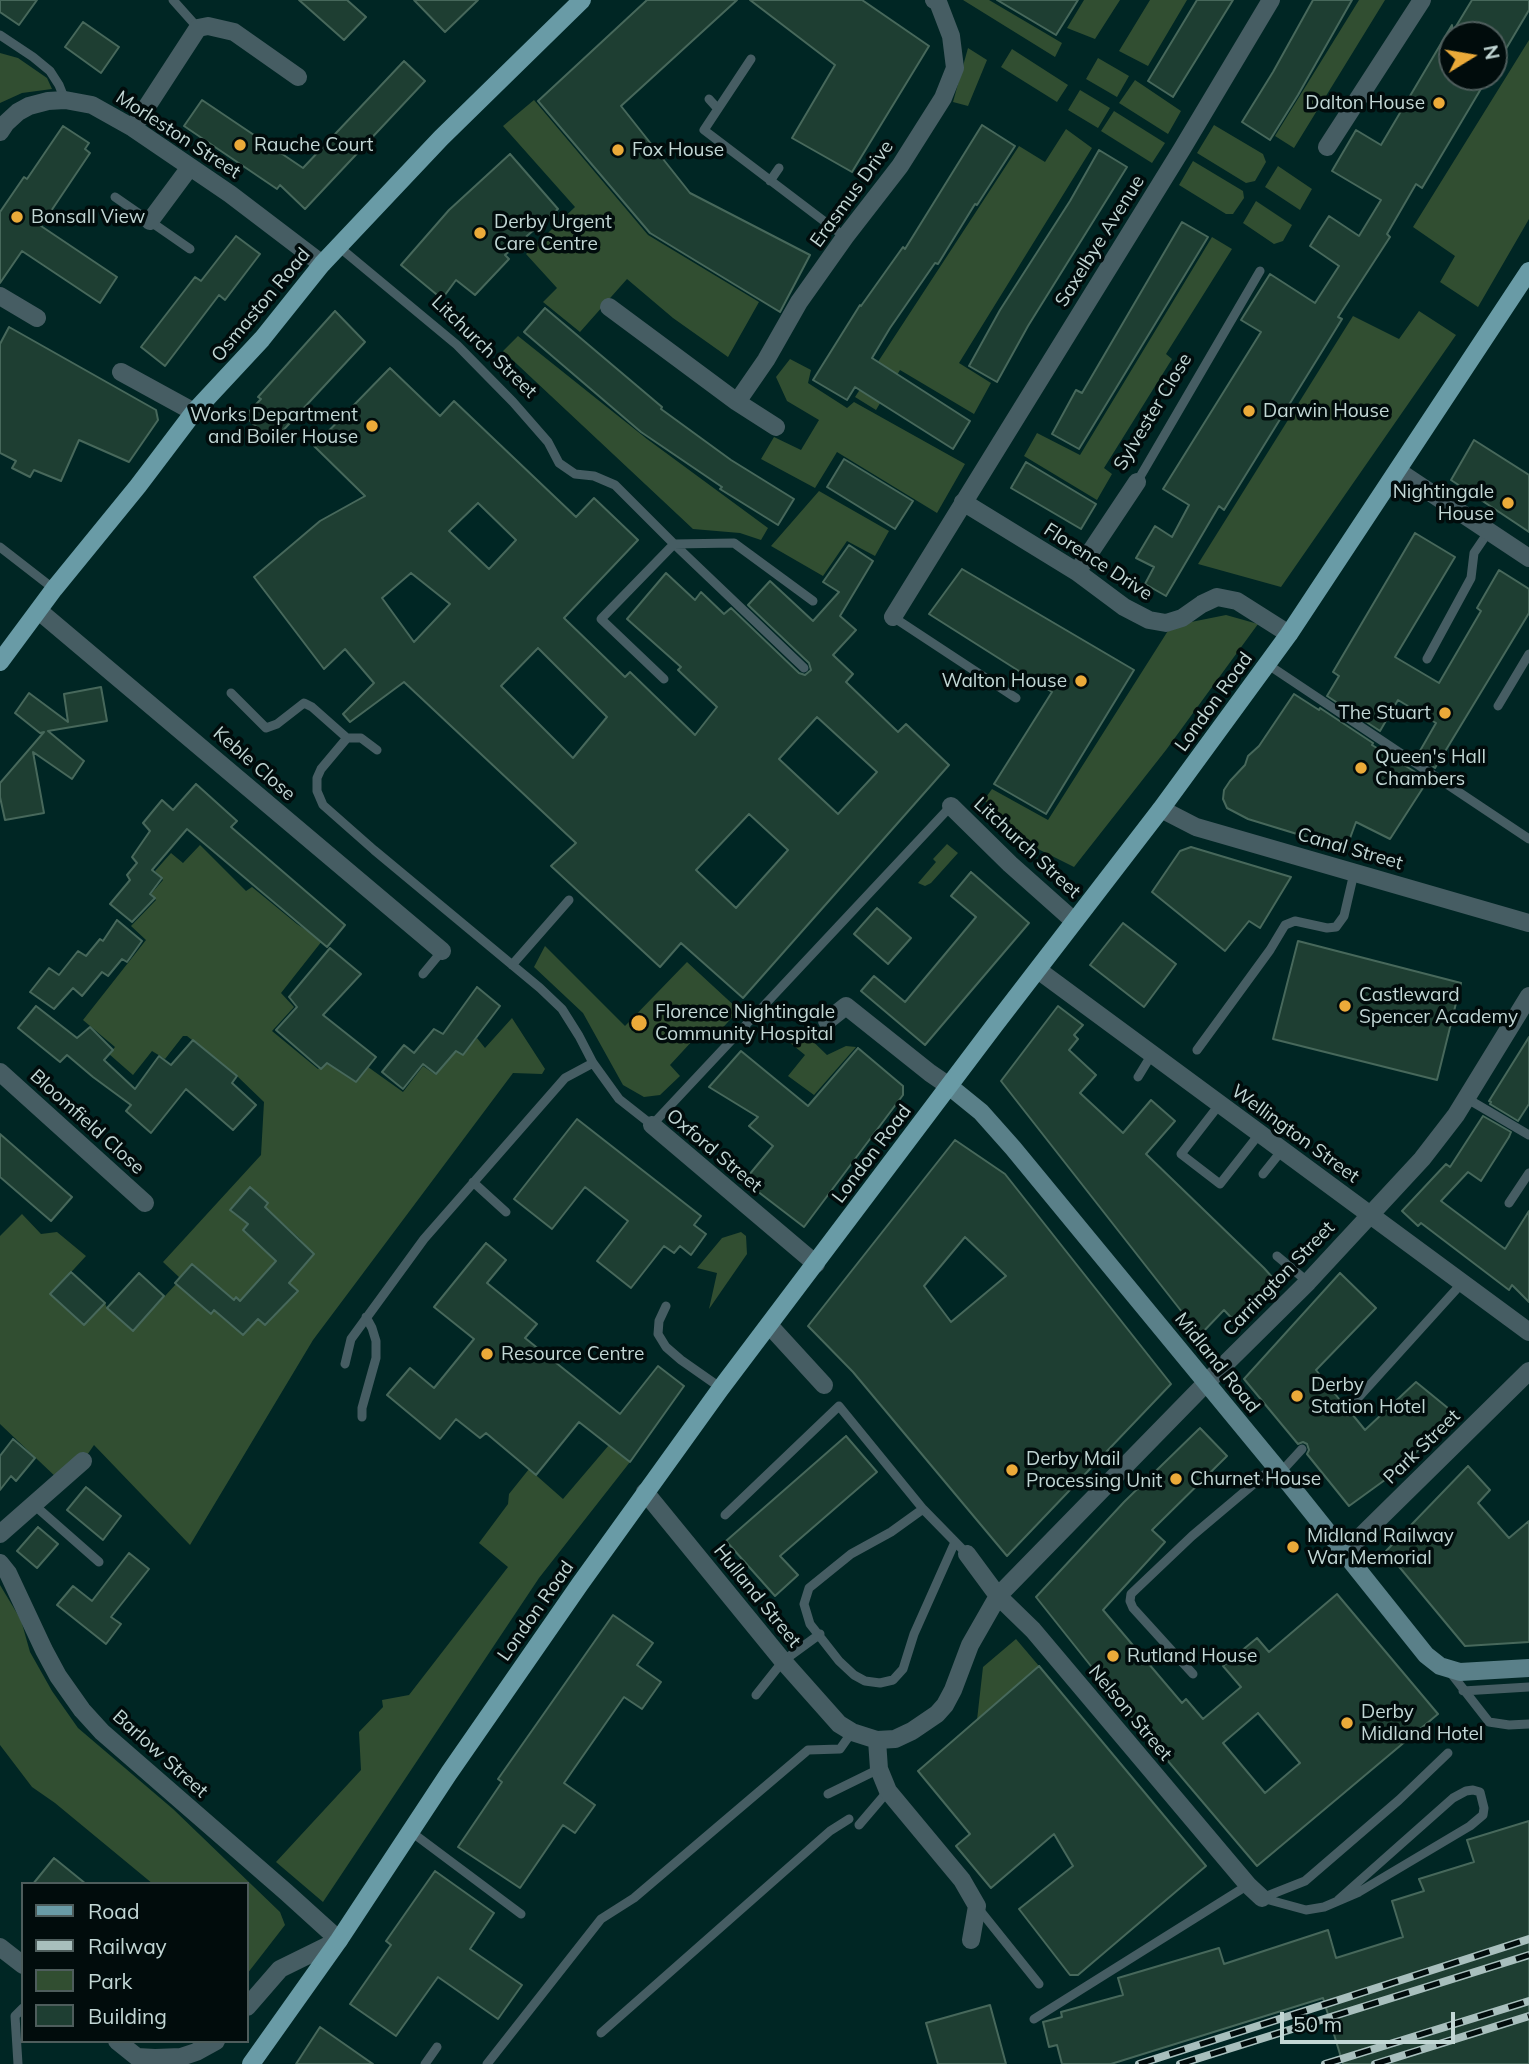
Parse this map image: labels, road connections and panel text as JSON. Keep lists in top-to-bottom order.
{
  "streets": {
    "main road": ["Osmaston Road", "London Road", "Midland Road"],
    "street": [
      "Morleston Street",
      "Erasmus Drive",
      "Saxelbye Avenue",
      "Litchurch Street",
      "Sylvester Close",
      "Florence Drive",
      "Keble Close",
      "Canal Street",
      "Bloomfield Close",
      "Wellington Street",
      "Oxford Street",
      "Carrington Street",
      "Park Street",
      "Hulland Street",
      "Nelson Street",
      "Barlow Street"
    ]
  },
  "crossings": [
    ["Morleston Street", "Osmaston Road"],
    ["Saxelbye Avenue", "Florence Drive"],
    ["Osmaston Road", "Litchurch Street"],
    ["Osmaston Road", "Keble Close"],
    ["Litchurch Street", "London Road"],
    ["Sylvester Close", "Florence Drive"],
    ["Florence Drive", "London Road"],
    ["London Road", "Canal Street"],
    ["London Road", "Wellington Street"],
    ["London Road", "Oxford Street"],
    ["London Road", "Midland Road"],
    ["London Road", "Hulland Street"],
    ["London Road", "Barlow Street"],
    ["Wellington Street", "Carrington Street"],
    ["Carrington Street", "Midland Road"],
    ["Carrington Street", "Nelson Street"],
    ["Midland Road", "Park Street"]
  ],
  "places": [
    "Dalton House",
    "Rauche Court",
    "Fox House",
    "Bonsall View",
    "Derby Urgent Care Centre",
    "Darwin House",
    "Works Department and Boiler House",
    "Nightingale House",
    "Walton House",
    "The Stuart",
    "Queen's Hall Chambers",
    "Castleward Spencer Academy",
    "Florence Nightingale Community Hospital",
    "Resource Centre",
    "Derby Station Hotel",
    "Derby Mail Processing Unit",
    "Churnet House",
    "Midland Railway War Memorial",
    "Rutland House",
    "Derby Midland Hotel"
  ],
  "legend": [
    "Road",
    "Railway",
    "Park",
    "Building"
  ],
  "scale_bar": "50 m",
  "north": "right"
}
